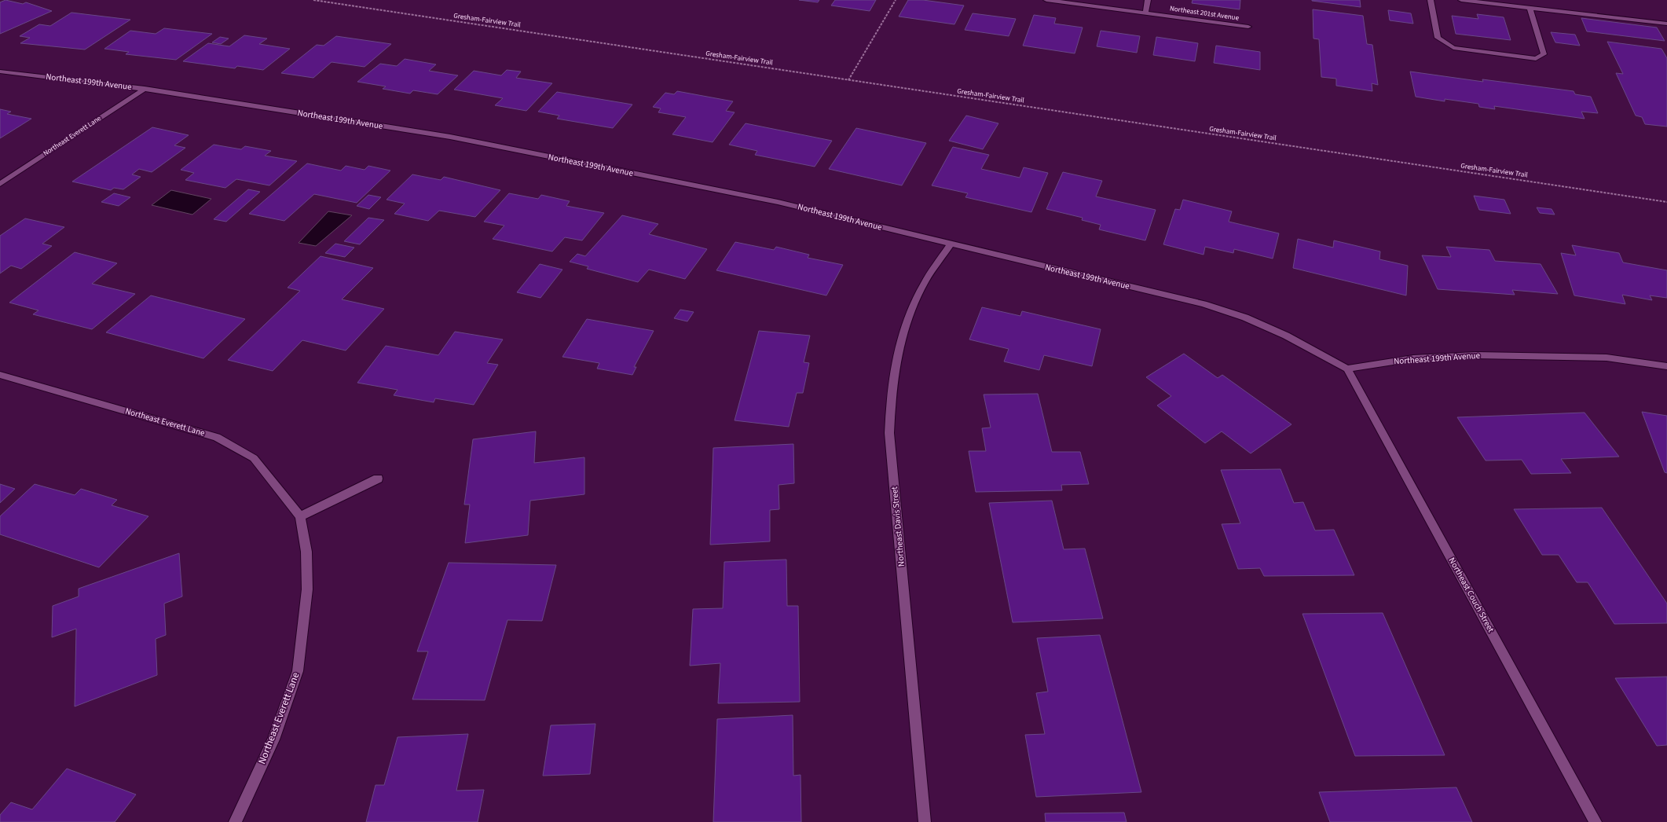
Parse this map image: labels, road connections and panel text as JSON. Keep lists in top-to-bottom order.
{
  "streets": {
    "street": [
      "Northeast 201st Avenue",
      "Northeast 199th Avenue",
      "Northeast Everett Lane",
      "Northeast Davis Street",
      "Northeast Couch Street"
    ],
    "path": ["Gresham-Fairview Trail"]
  },
  "crossings": [
    ["Northeast 199th Avenue", "Northeast Everett Lane"],
    ["Northeast 199th Avenue", "Northeast Davis Street"],
    ["Northeast 199th Avenue", "Northeast Couch Street"]
  ]
}
